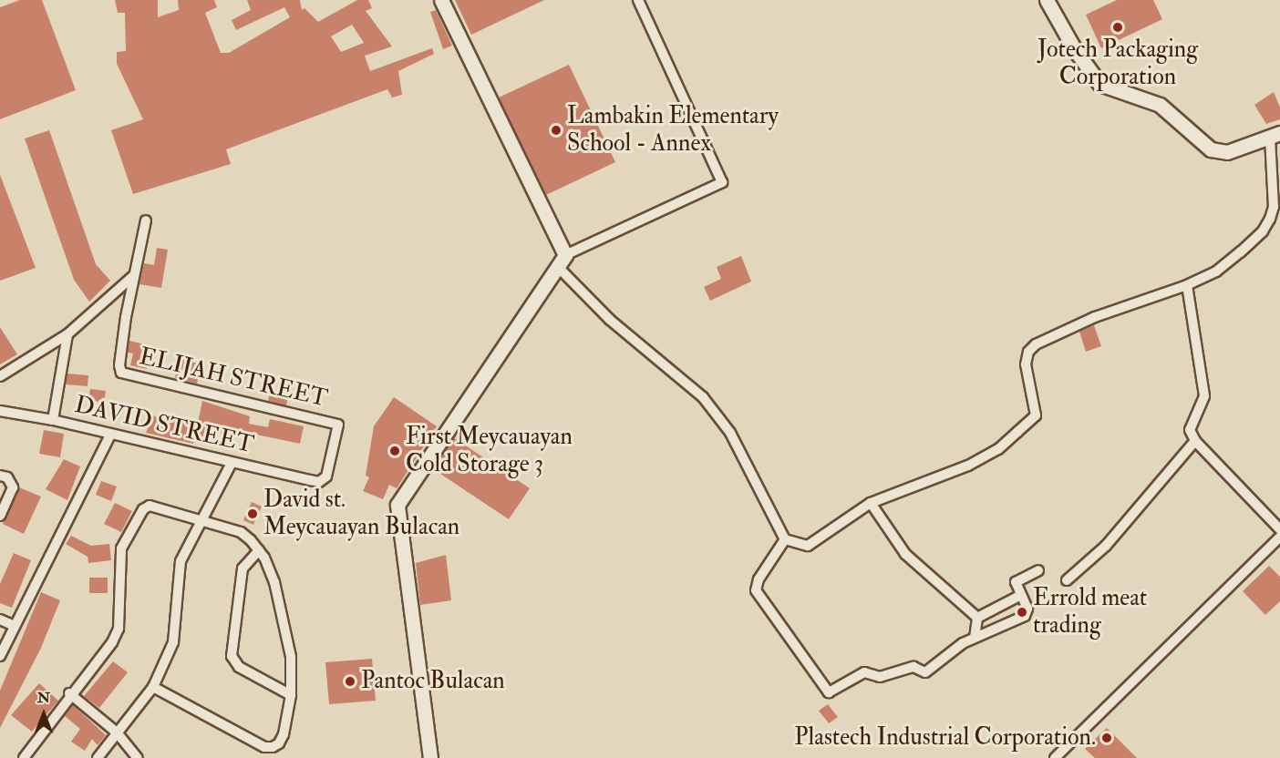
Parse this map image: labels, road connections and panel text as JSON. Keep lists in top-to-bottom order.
{
  "streets": {
    "street": ["ELIJAH STREET", "DAVID STREET"]
  },
  "crossings": [
    ["ELIJAH STREET", "DAVID STREET"]
  ],
  "places": [
    "Jotech Packaging Corporation",
    "Lambakin Elementary School - Annex",
    "First Meycauayan Cold Storage 3",
    "David st. Meycauayan Bulacan",
    "Errold meat trading",
    "Pantoc Bulacan",
    "Plastech Industrial Corporation."
  ],
  "north": "top"
}
